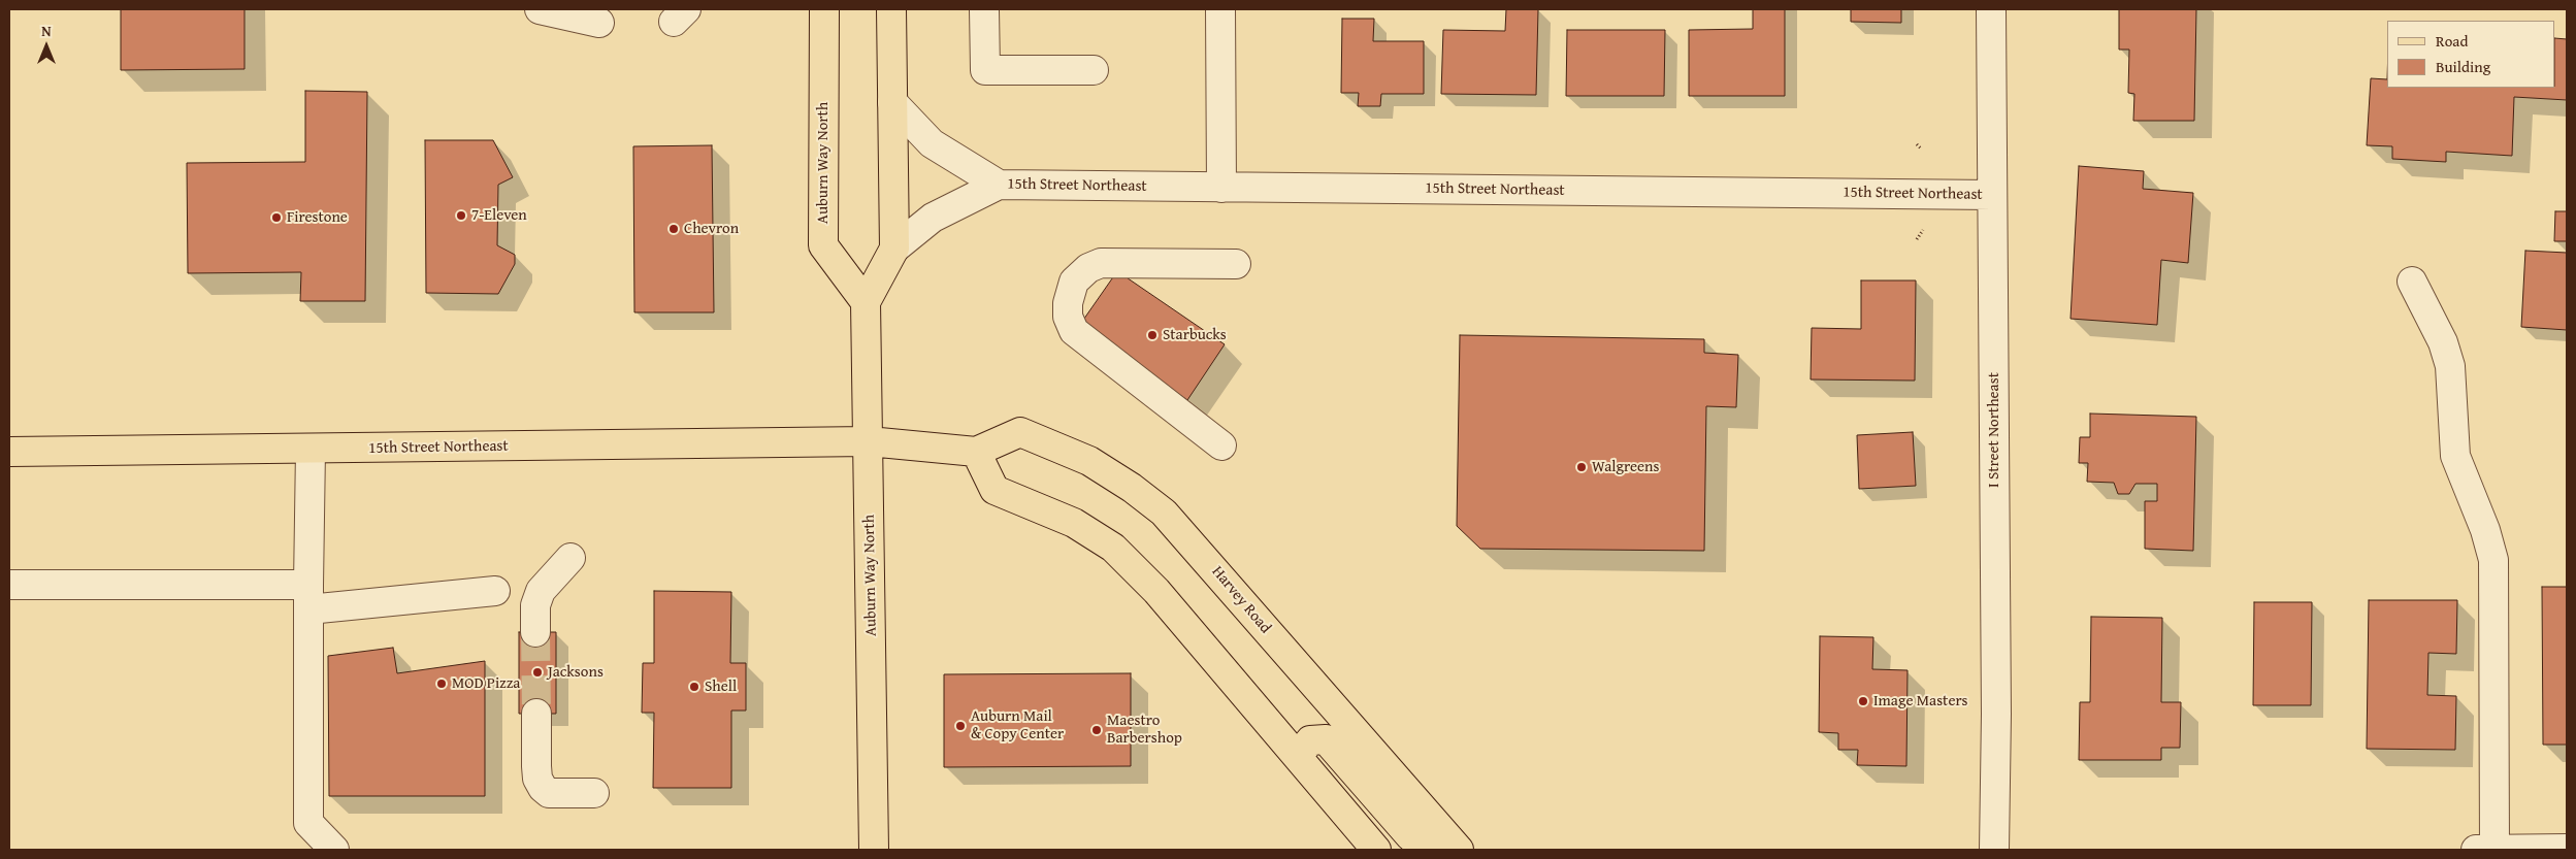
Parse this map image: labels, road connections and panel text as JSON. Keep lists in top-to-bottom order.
{
  "streets": {
    "main road": ["Auburn Way North", "15th Street Northeast", "Harvey Road"],
    "street": ["I Street Northeast"]
  },
  "crossings": [
    ["Auburn Way North", "15th Street Northeast"],
    ["Auburn Way North", "Harvey Road"],
    ["15th Street Northeast", "I Street Northeast"],
    ["15th Street Northeast", "Harvey Road"]
  ],
  "places": [
    "7-Eleven",
    "Firestone",
    "Chevron",
    "Starbucks",
    "Walgreens",
    "Jacksons",
    "MOD Pizza",
    "Shell",
    "Image Masters",
    "Auburn Mail & Copy Center",
    "Maestro Barbershop"
  ],
  "legend": ["Road", "Building"],
  "north": "top"
}
